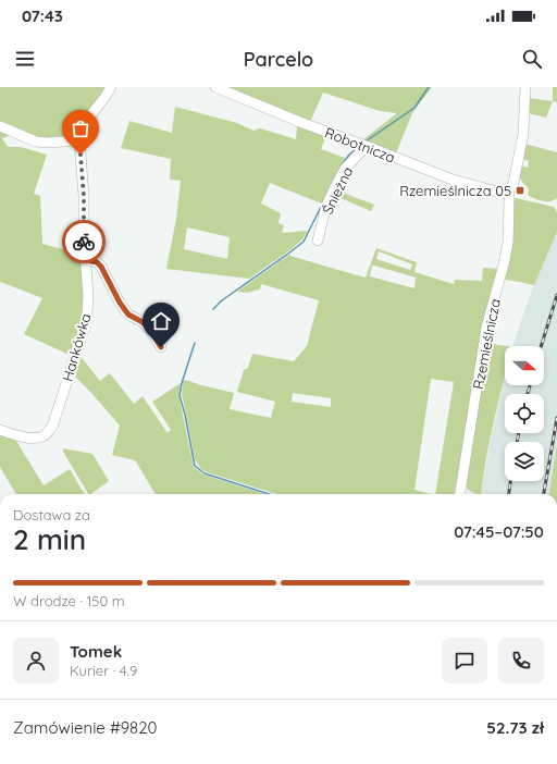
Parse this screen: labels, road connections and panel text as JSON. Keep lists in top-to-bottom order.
{
  "streets": {
    "street": [
      "Robotnicza",
      "Śnieżna",
      "Rzemieślnicza",
      "Hankówka"
    ]
  },
  "crossings": [
    ["Robotnicza", "Śnieżna"],
    ["Robotnicza", "Rzemieślnicza"]
  ],
  "places": {
    "transit": ["Rzemieślnicza 05"]
  },
  "north": "right",
  "page": {
    "status": "07:43",
    "header": "Parcelo",
    "heading": ["2 min", "Dostawa za", "07:45–07:50"],
    "panel": [
      "Tomek",
      "Kurier · 4.9",
      "Zamówienie #9820",
      "52.73 zł"
    ],
    "bar": "W drodze · 150 m"
  }
}
